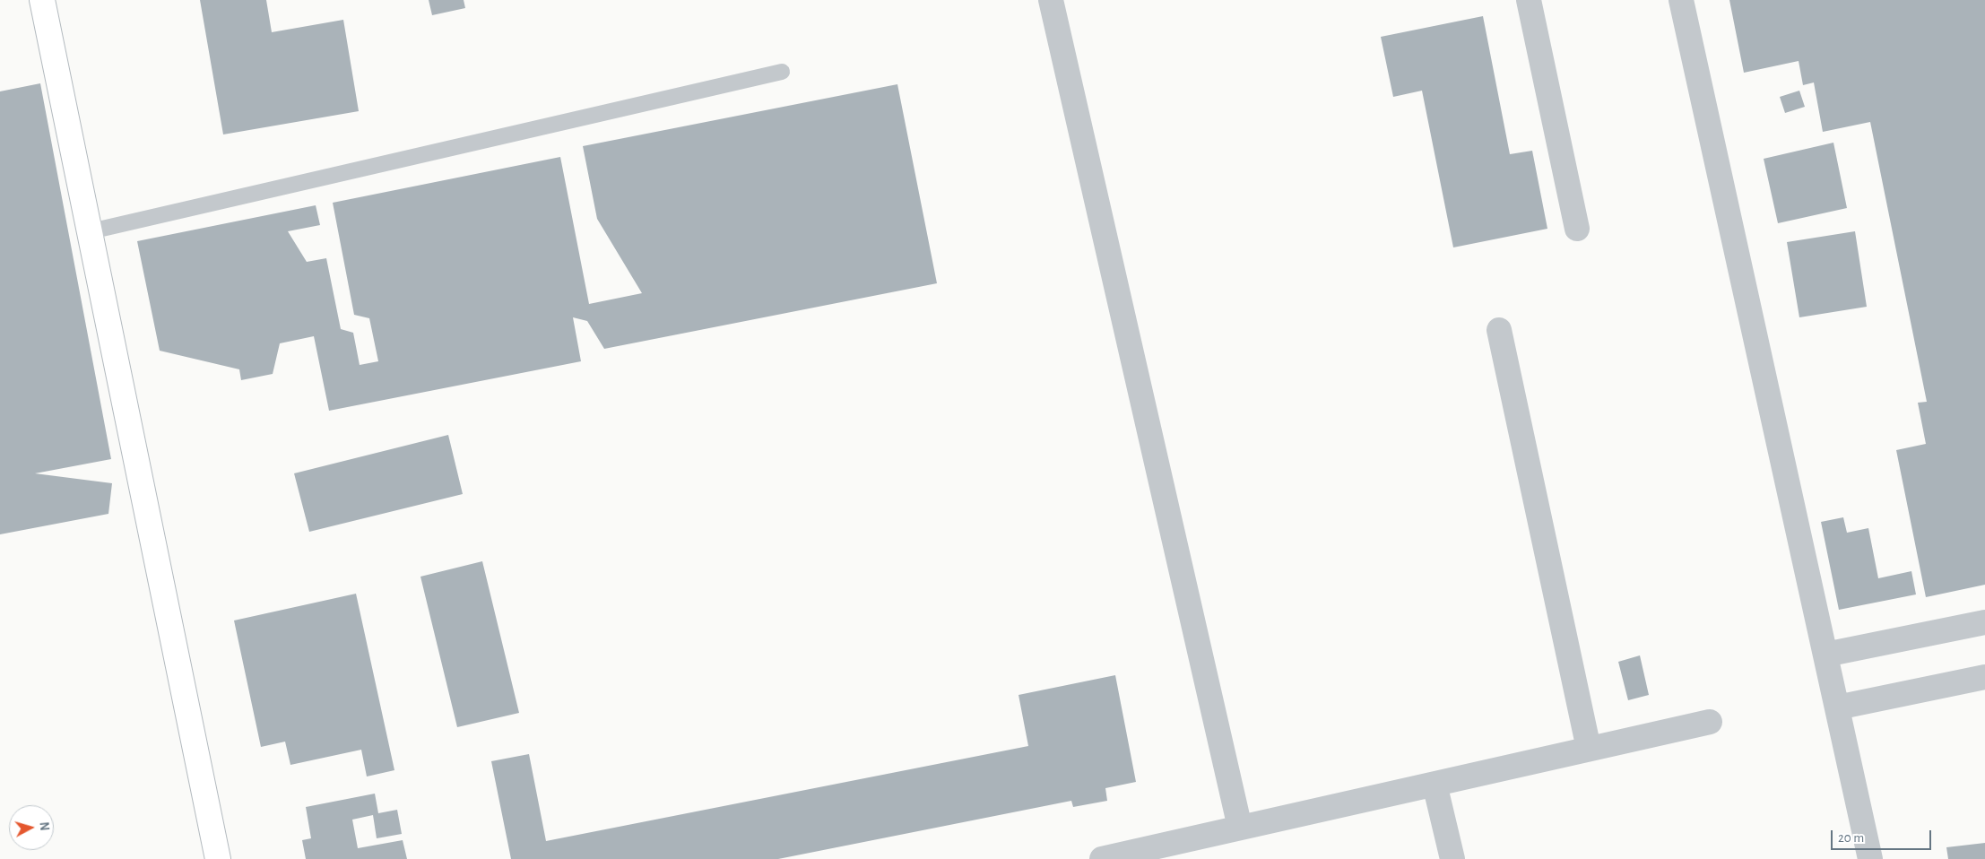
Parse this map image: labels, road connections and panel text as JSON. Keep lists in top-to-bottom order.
{
  "scale_bar": "20 m",
  "north": "right"
}
